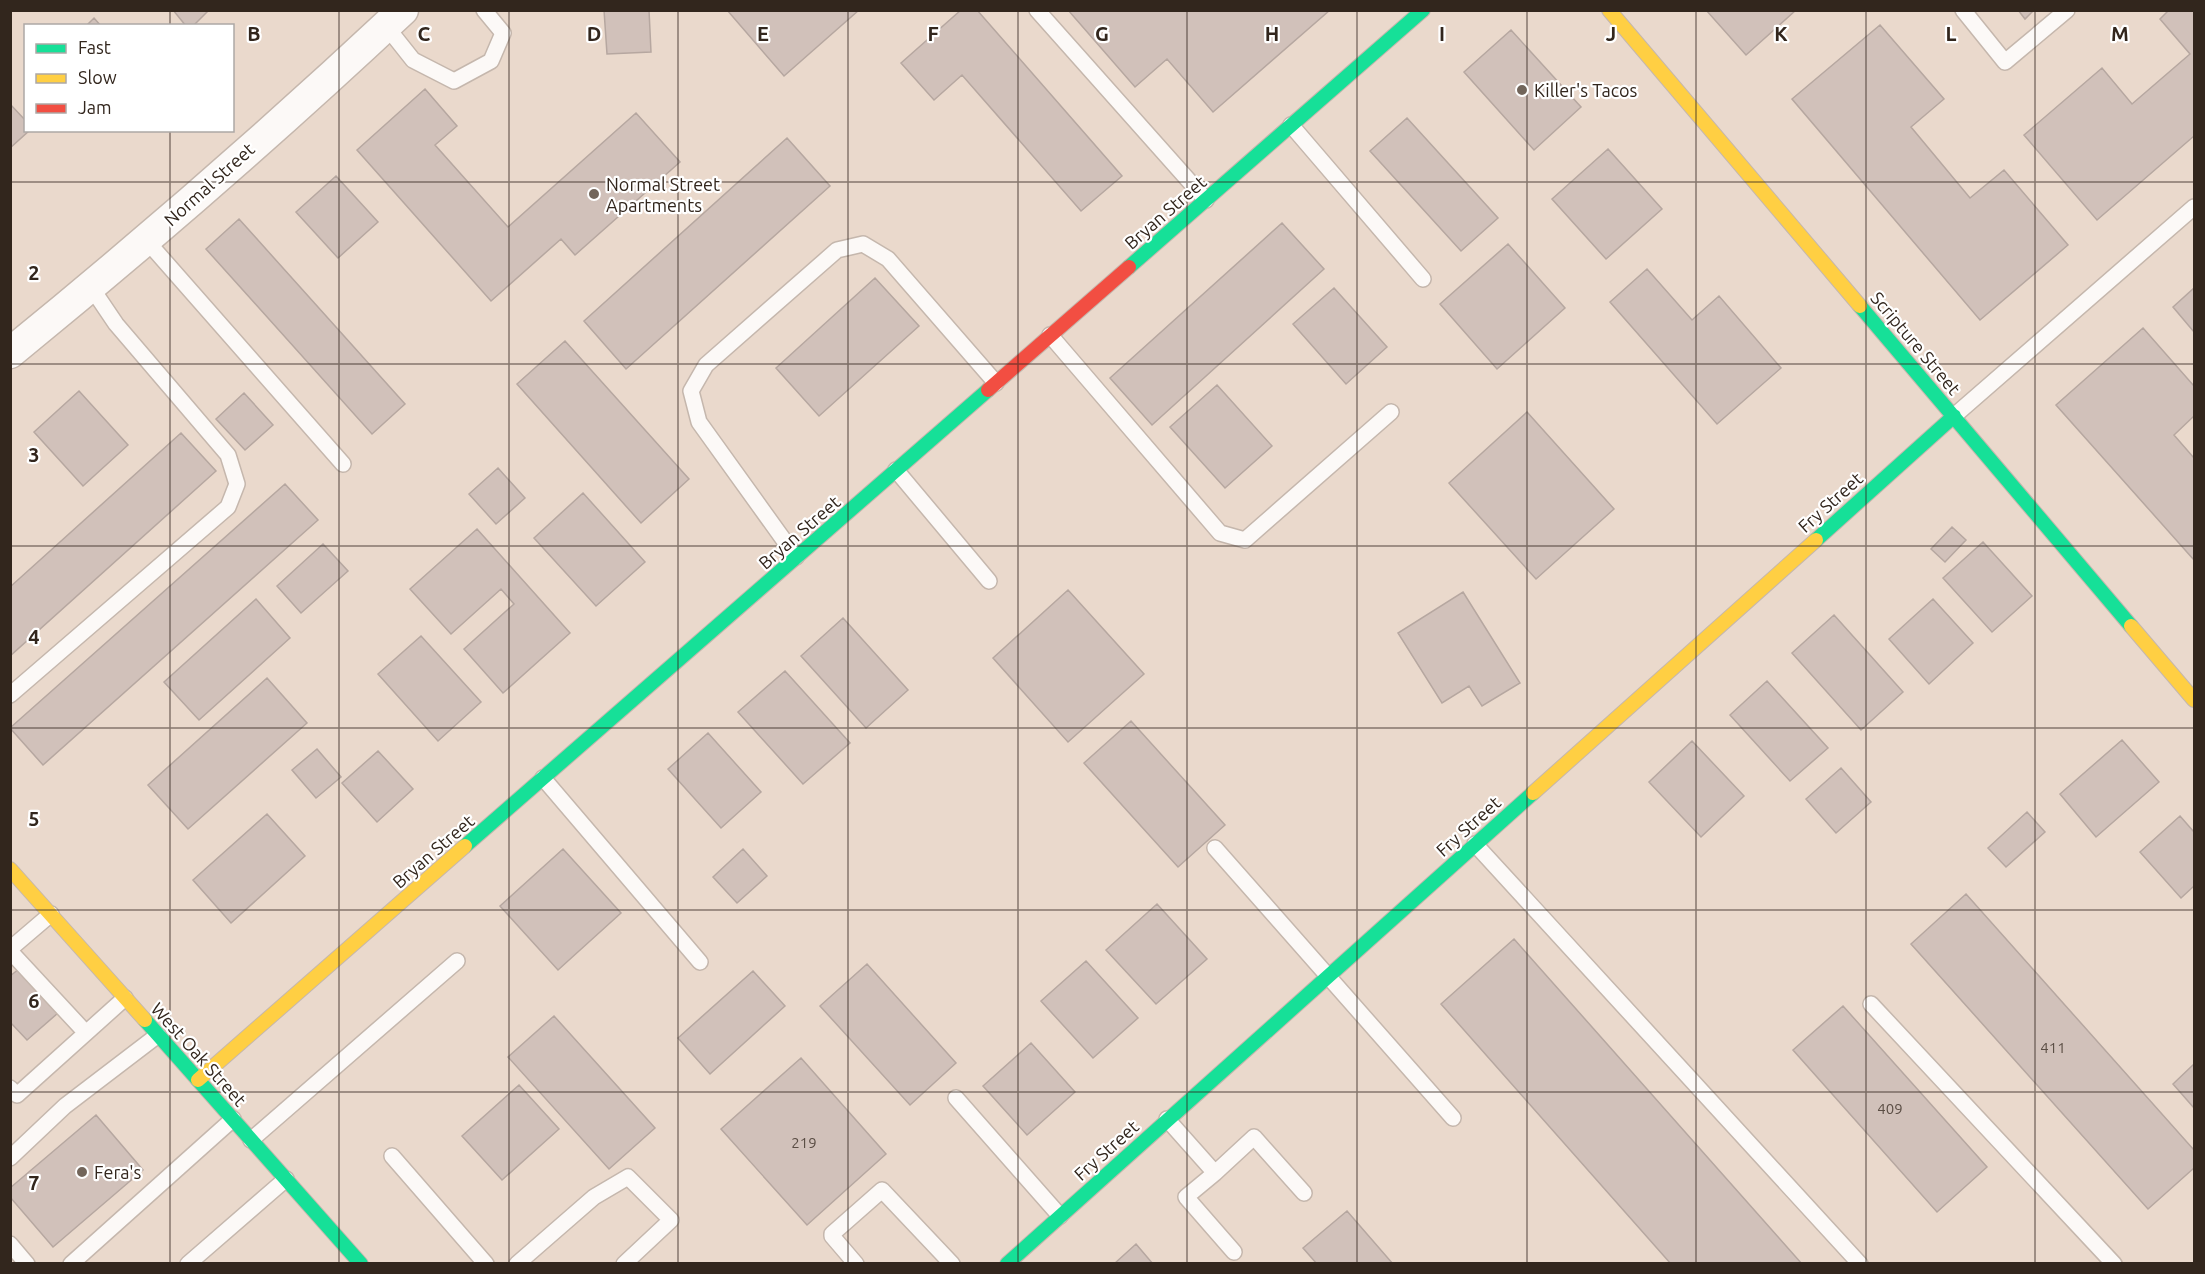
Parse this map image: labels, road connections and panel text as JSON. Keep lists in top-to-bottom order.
{
  "streets": {
    "street": [
      "Normal Street",
      "Bryan Street",
      "Scripture Street",
      "Fry Street",
      "West Oak Street"
    ]
  },
  "crossings": [
    ["Bryan Street", "West Oak Street"],
    ["Scripture Street", "Fry Street"]
  ],
  "places": ["Killer's Tacos", "Normal Street Apartments", "Fera's"],
  "house_numbers": ["411", "409", "219"],
  "legend": ["Fast", "Slow", "Jam"],
  "grid": {
    "columns": [
      "B",
      "C",
      "D",
      "E",
      "F",
      "G",
      "H",
      "I",
      "J",
      "K",
      "L",
      "M"
    ],
    "rows": [
      "2",
      "3",
      "4",
      "5",
      "6",
      "7"
    ]
  }
}
